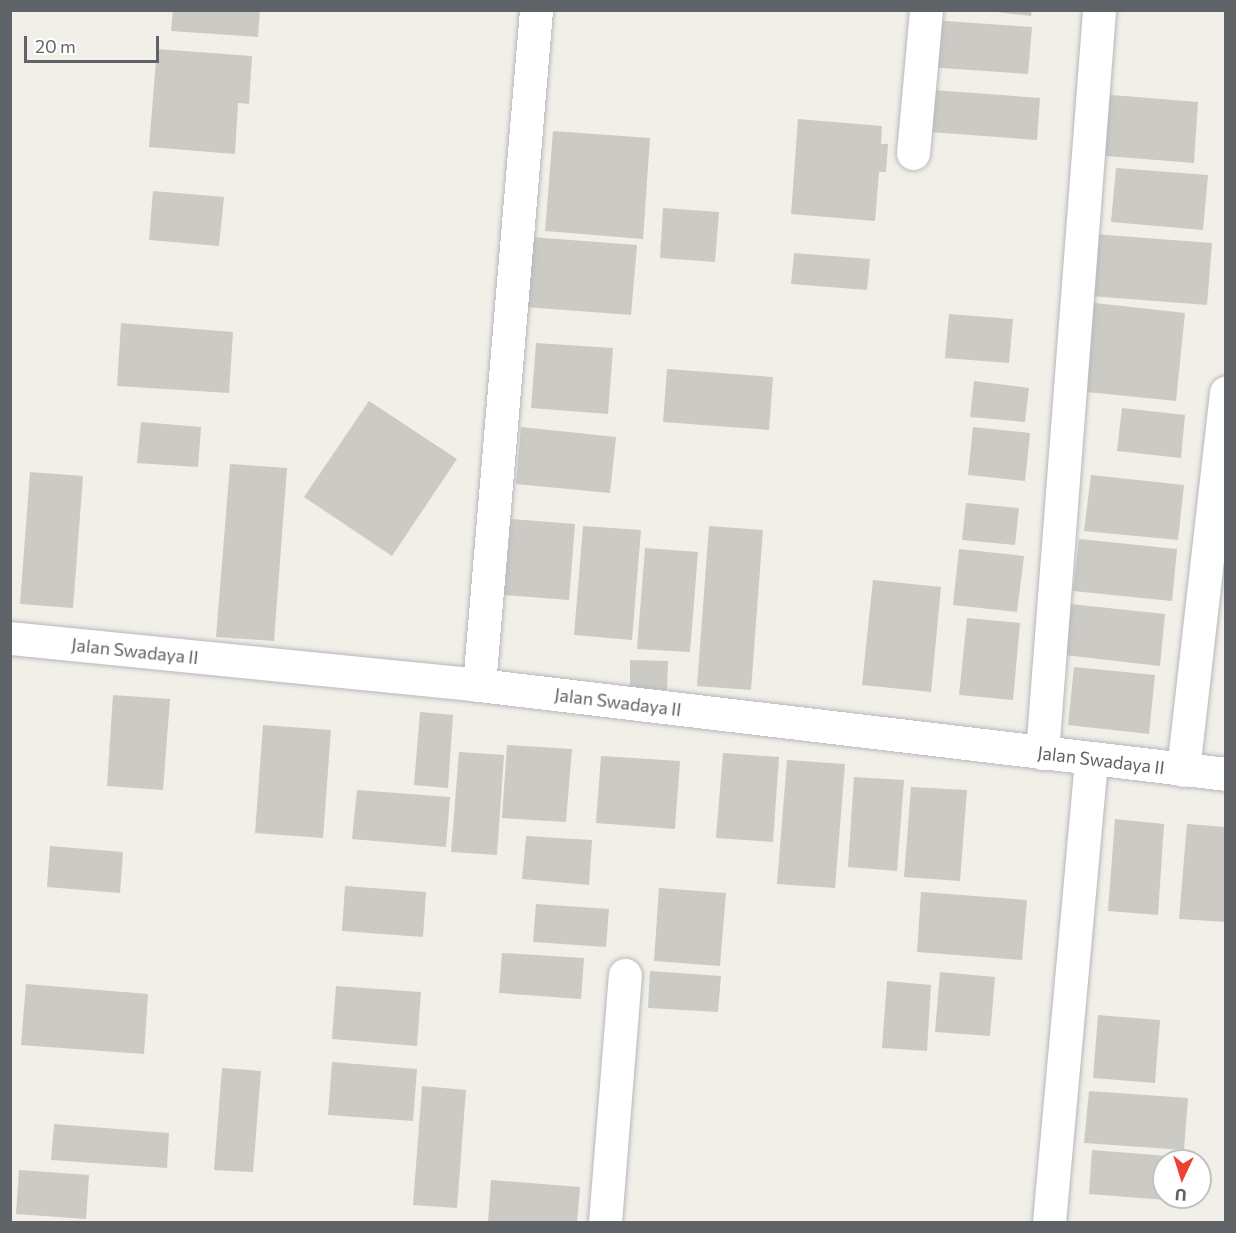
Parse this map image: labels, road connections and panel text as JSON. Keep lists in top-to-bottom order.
{
  "streets": {
    "street": ["Jalan Swadaya II"]
  },
  "scale_bar": "20 m",
  "north": "bottom"
}
